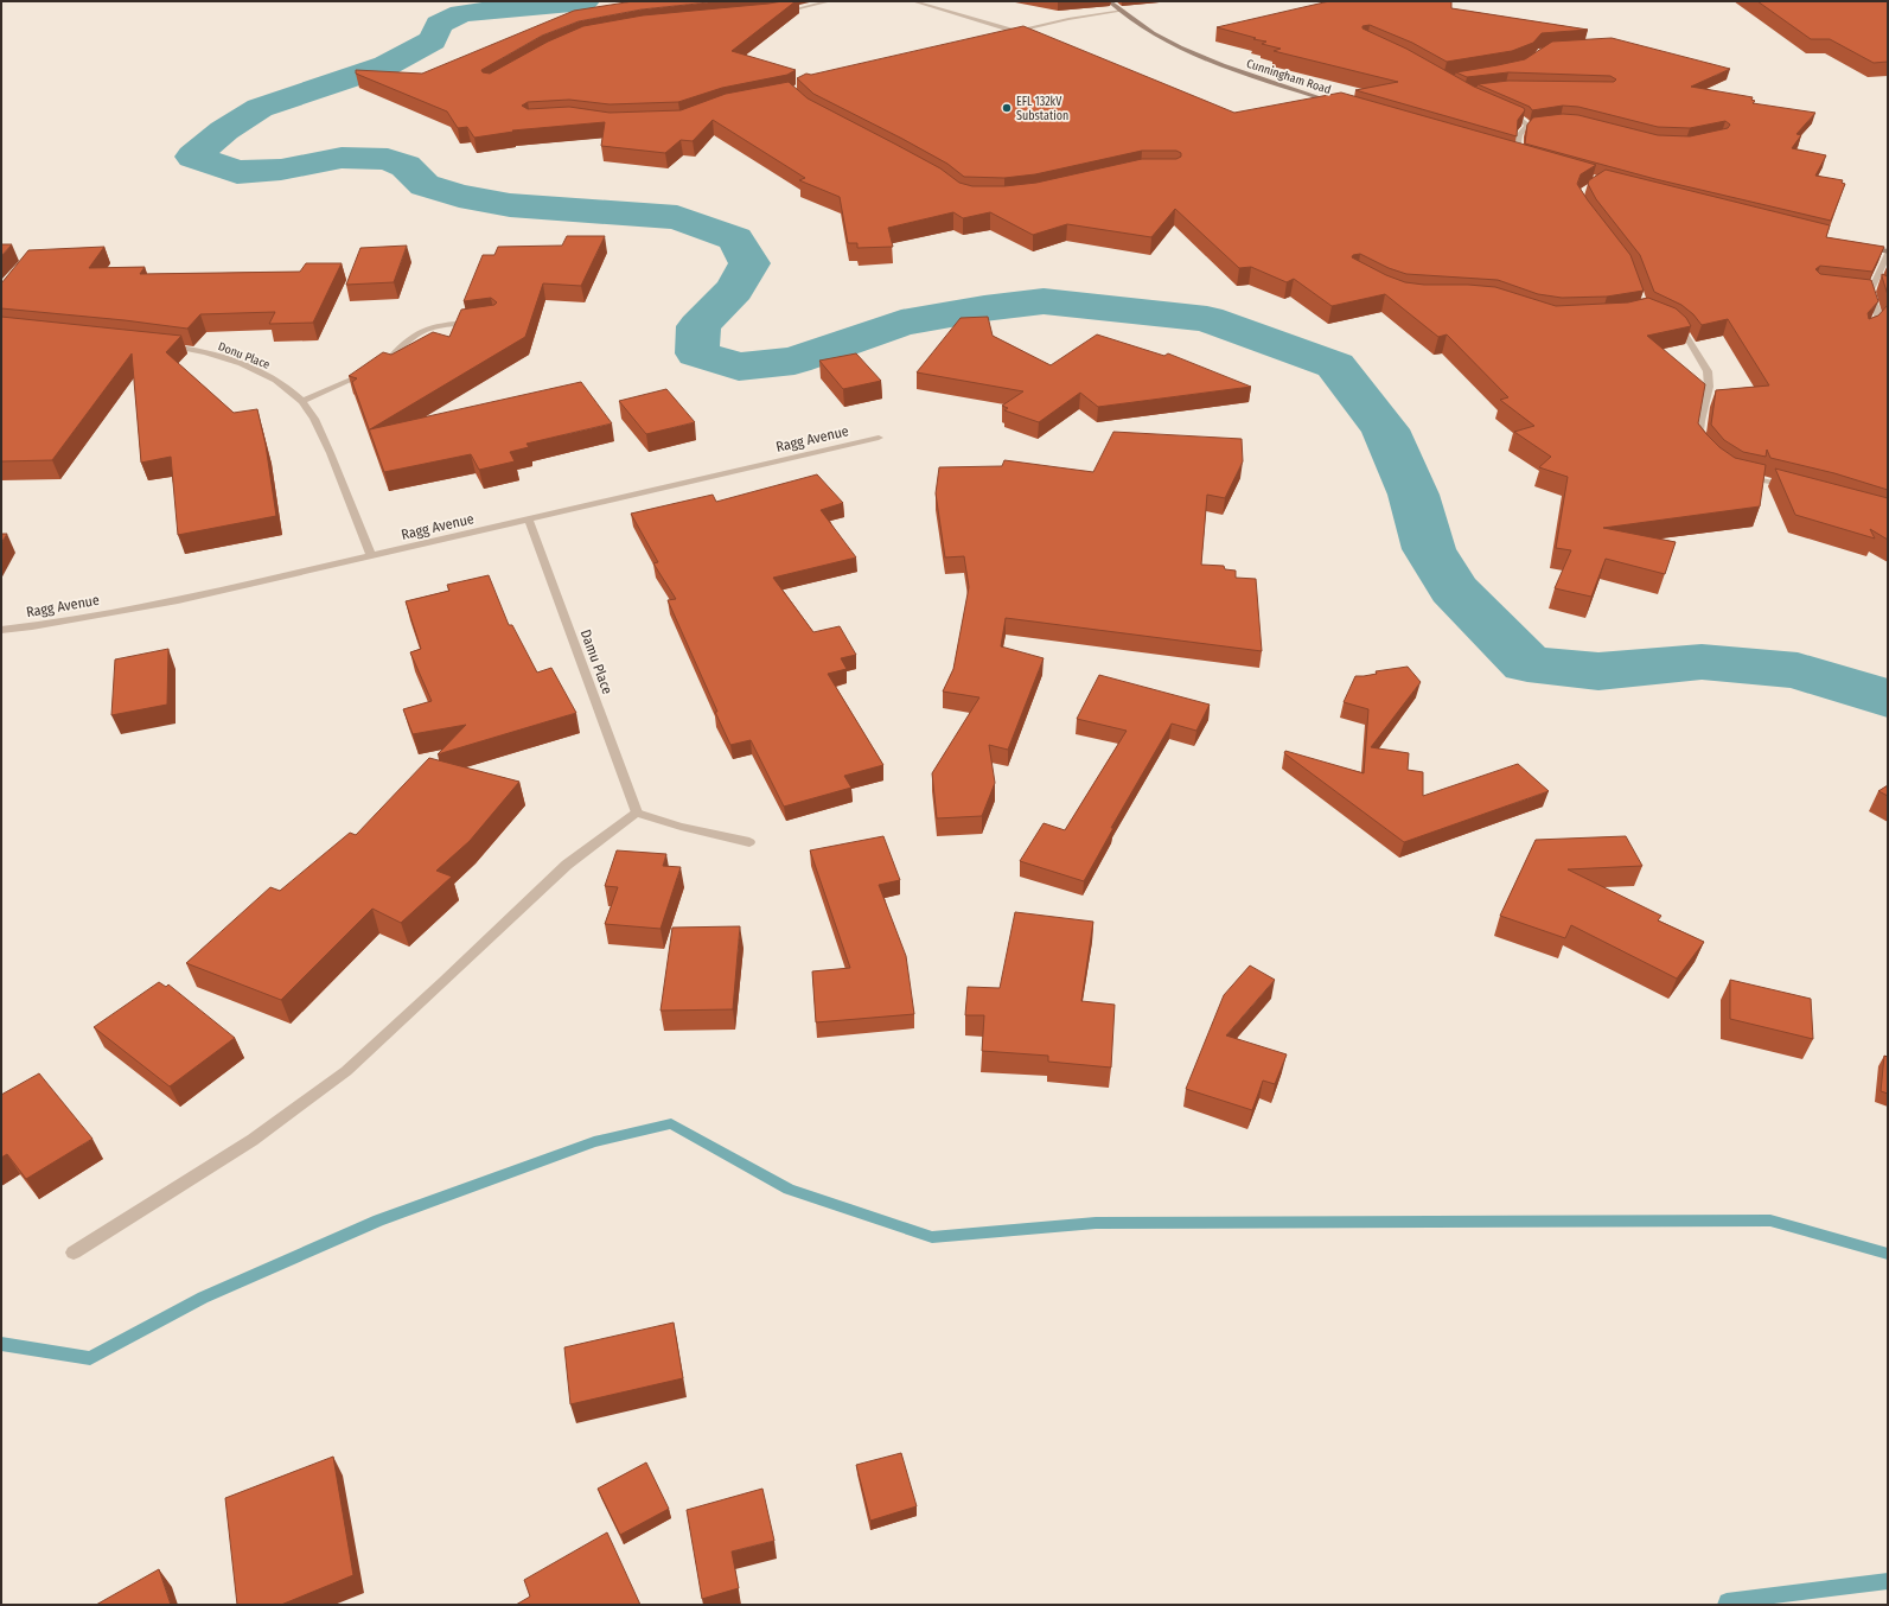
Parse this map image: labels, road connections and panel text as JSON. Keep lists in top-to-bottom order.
{
  "streets": {
    "main road": ["Cunningham Road"],
    "street": ["Donu Place", "Ragg Avenue", "Damu Place"]
  },
  "crossings": [
    ["Donu Place", "Ragg Avenue"],
    ["Ragg Avenue", "Damu Place"]
  ],
  "places": ["EFL 132kV Substation"]
}
